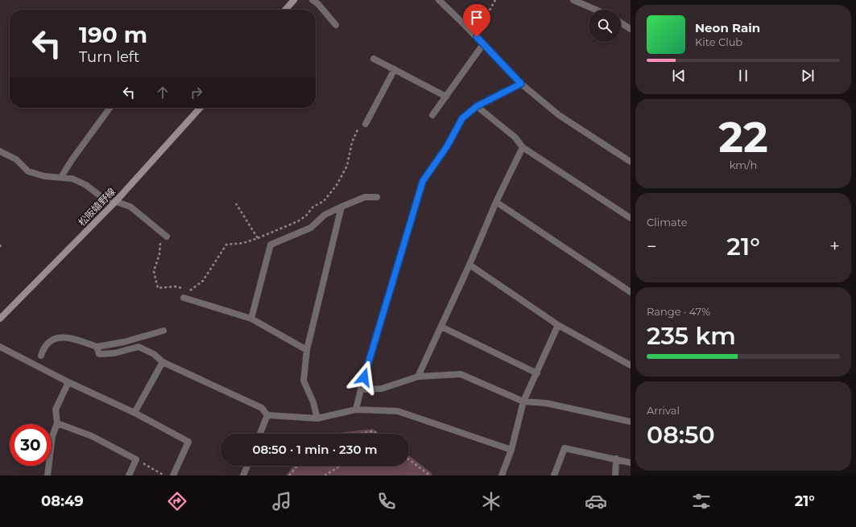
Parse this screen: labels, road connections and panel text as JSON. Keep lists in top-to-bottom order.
{
  "streets": {
    "main road": ["松阪嬉野線"]
  },
  "page": {
    "turn": ["190 m", "Turn left"],
    "song": ["Neon Rain", "Kite Club"],
    "tile": [
      ["22", "km/h"],
      "Climate",
      ["Range · 47%", "235 km"],
      ["Arrival", "08:50"]
    ],
    "heat": ["−", "21°", "+"],
    "limit": "30",
    "trip": "08:50 · 1 min · 230 m",
    "tabs": ["08:49", "21°"]
  }
}
